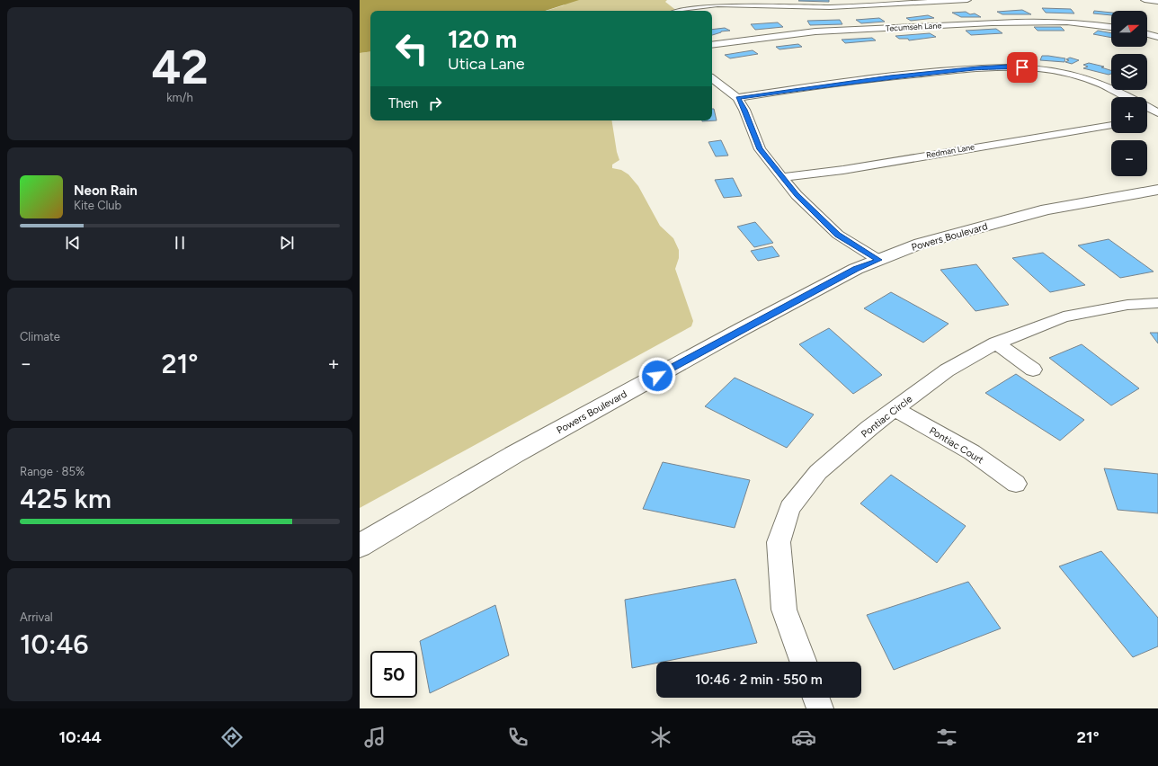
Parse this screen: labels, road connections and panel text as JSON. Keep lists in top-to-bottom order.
{
  "streets": {
    "main road": ["Powers Boulevard"],
    "street": [
      "Tecumseh Lane",
      "Redman Lane",
      "Pontiac Circle",
      "Pontiac Court"
    ]
  },
  "crossings": [
    ["Pontiac Circle", "Pontiac Court"]
  ],
  "north": "right",
  "page": {
    "tile": [
      ["42", "km/h"],
      "Climate",
      ["Range · 85%", "425 km"],
      ["Arrival", "10:46"]
    ],
    "map_buttons": ["+", "−"],
    "turn": ["120 m", "Utica Lane"],
    "then": "Then",
    "song": ["Neon Rain", "Kite Club"],
    "heat": ["−", "21°", "+"],
    "limit": "50",
    "trip": "10:46 · 2 min · 550 m",
    "tabs": ["10:44", "21°"]
  }
}
